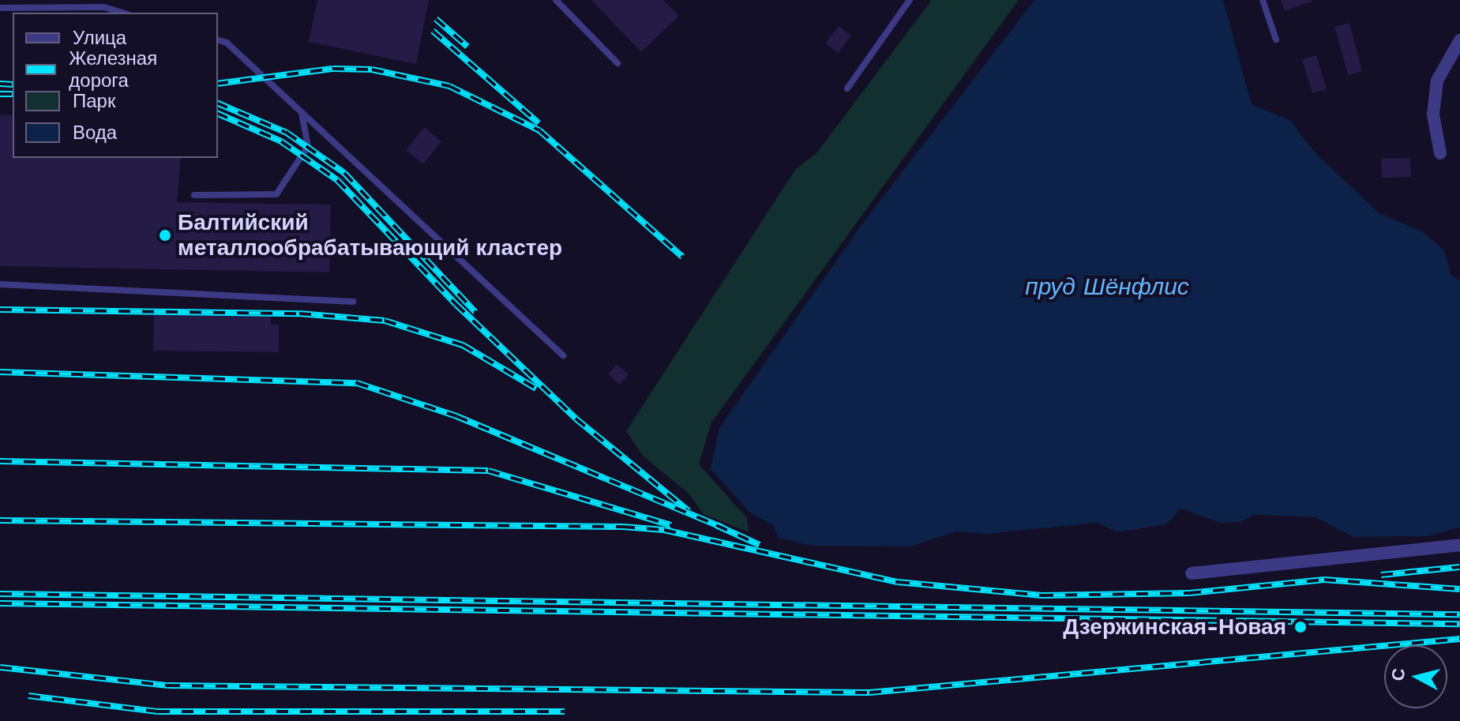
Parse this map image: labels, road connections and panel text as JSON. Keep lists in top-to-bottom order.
{
  "water": ["пруд Шёнфлис"],
  "places": ["Балтийский металлообрабатывающий кластер", "Дзержинская-Новая"],
  "legend": [
    "Улица",
    "Железная дорога",
    "Парк",
    "Вода"
  ],
  "north": "left"
}
